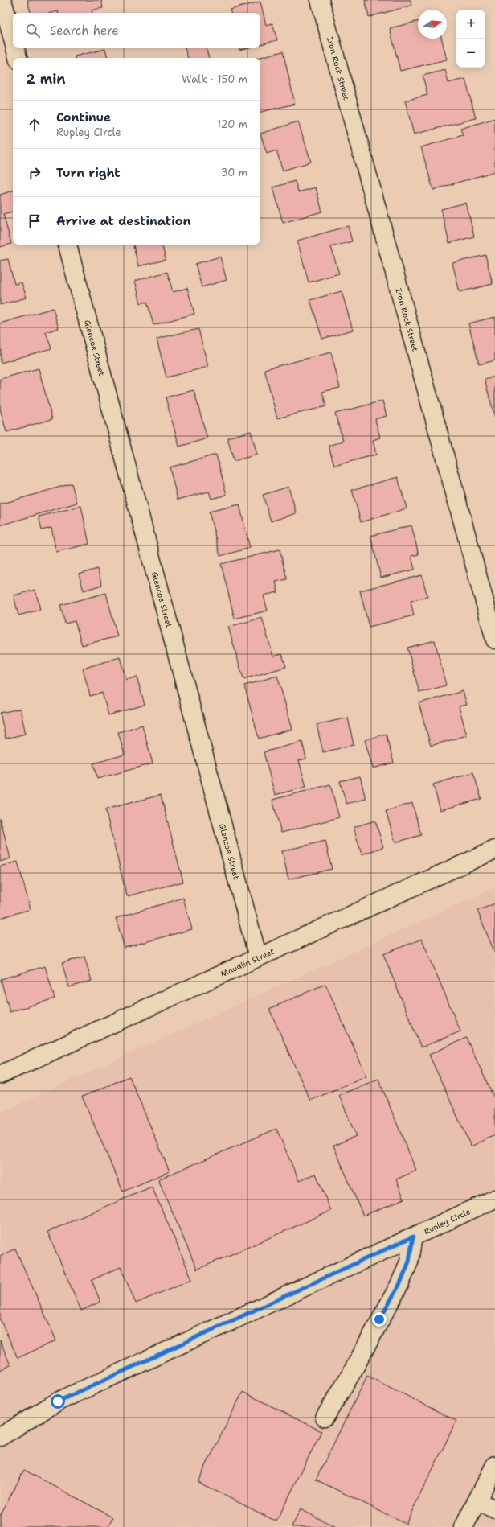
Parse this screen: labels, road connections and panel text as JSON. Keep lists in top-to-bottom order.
{
  "streets": {
    "street": [
      "Iron Rock Street",
      "Glencoe Street",
      "Maudlin Street",
      "Rupley Circle"
    ]
  },
  "crossings": [
    ["Glencoe Street", "Maudlin Street"]
  ],
  "north": "right",
  "page": {
    "map_buttons": ["+", "−"],
    "search": "Search here",
    "heading": ["2 min", "Walk · 150 m"],
    "list": [
      ["Continue", "Rupley Circle", "120 m"],
      ["Turn right", "30 m"],
      "Arrive at destination"
    ]
  }
}
